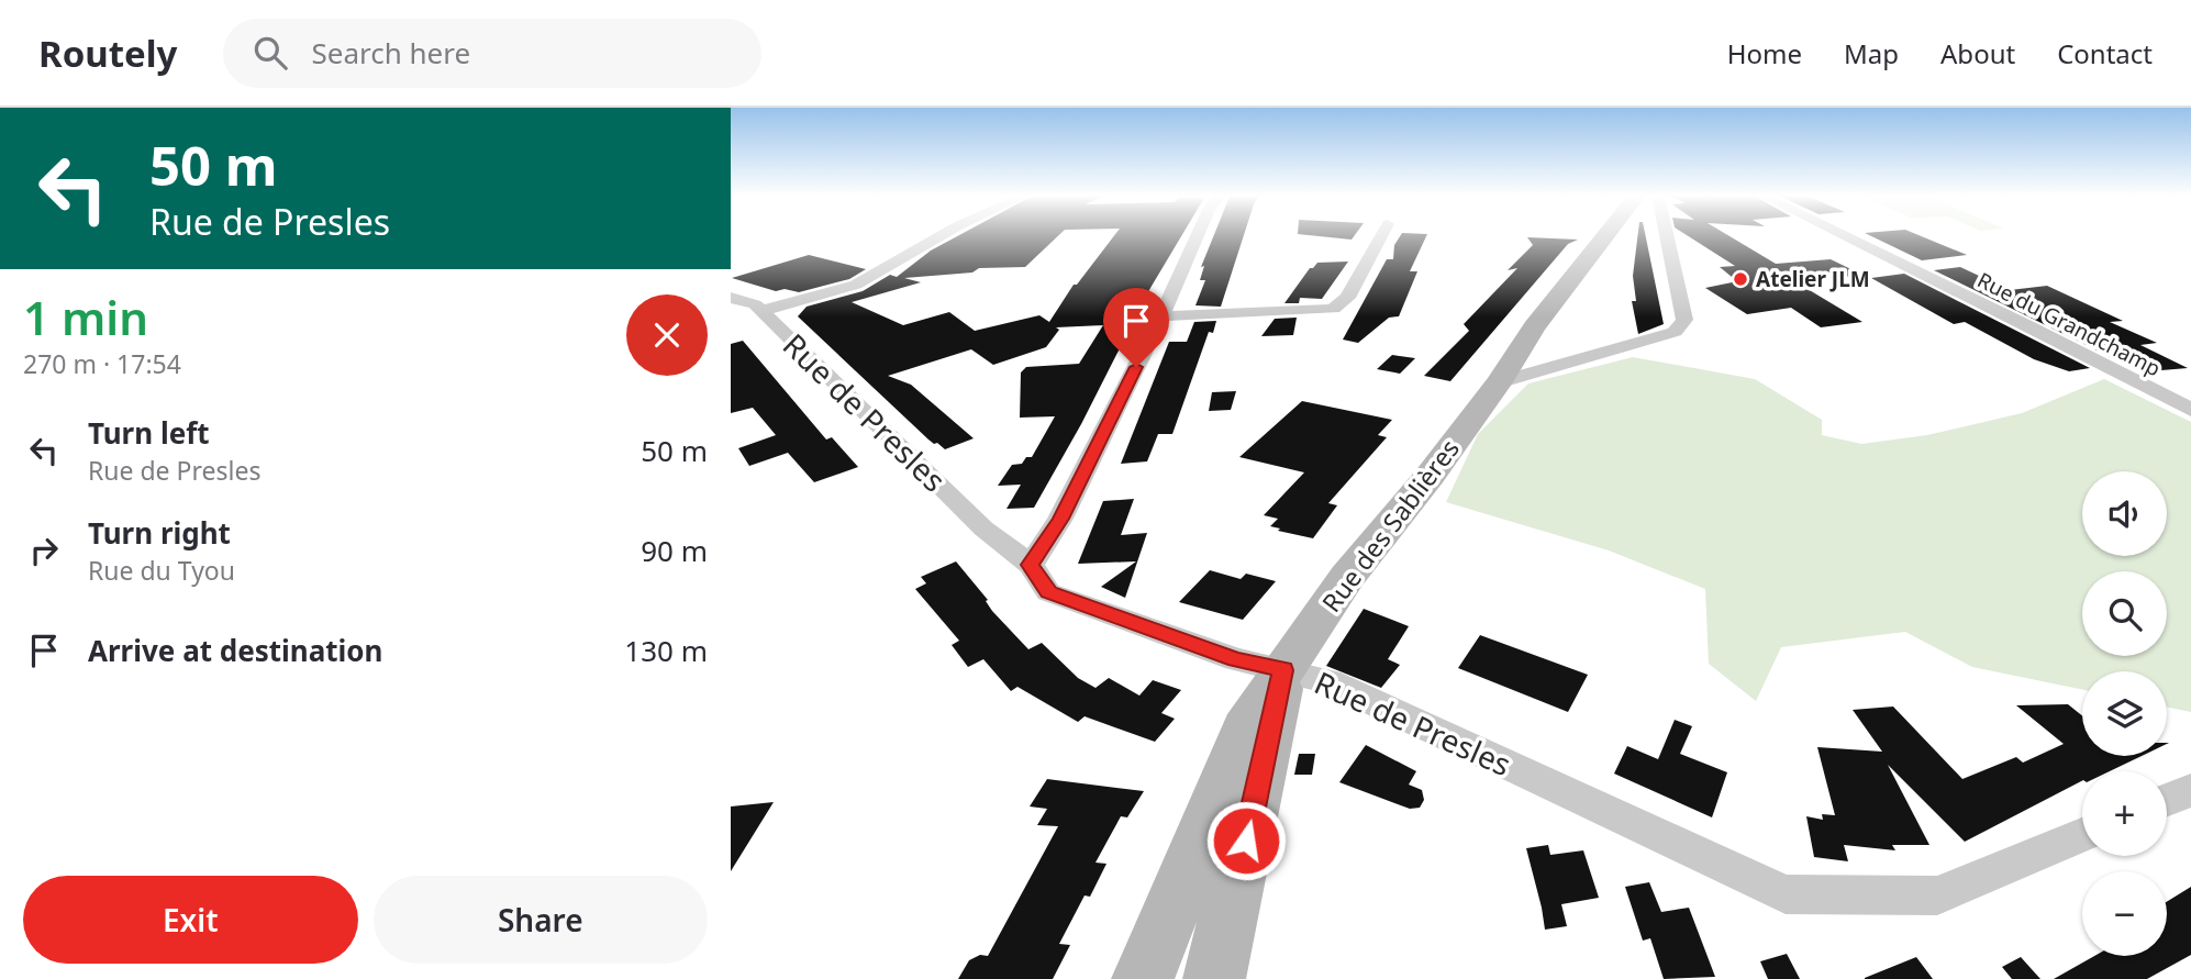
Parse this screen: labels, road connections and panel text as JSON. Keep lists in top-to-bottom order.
{
  "streets": {
    "main road": ["Rue des Sablières"],
    "street": ["Rue du Grandchamp", "Rue de Presles"]
  },
  "crossings": [
    ["Rue de Presles", "Rue des Sablières"]
  ],
  "places": ["Atelier JLM"],
  "page": {
    "header": "Routely",
    "search": "Search here",
    "nav": [
      "Home",
      "Map",
      "About",
      "Contact"
    ],
    "turn": ["50 m", "Rue de Presles"],
    "heading": ["1 min", "270 m · 17:54"],
    "list": [
      {
        "name": "Turn left",
        "note": "Rue de Presles",
        "value": "50 m"
      },
      {
        "name": "Turn right",
        "note": "Rue du Tyou",
        "value": "90 m"
      },
      {
        "name": "Arrive at destination",
        "value": "130 m"
      }
    ],
    "map_buttons": ["+", "−"],
    "buttons": ["Exit", "Share"]
  }
}
